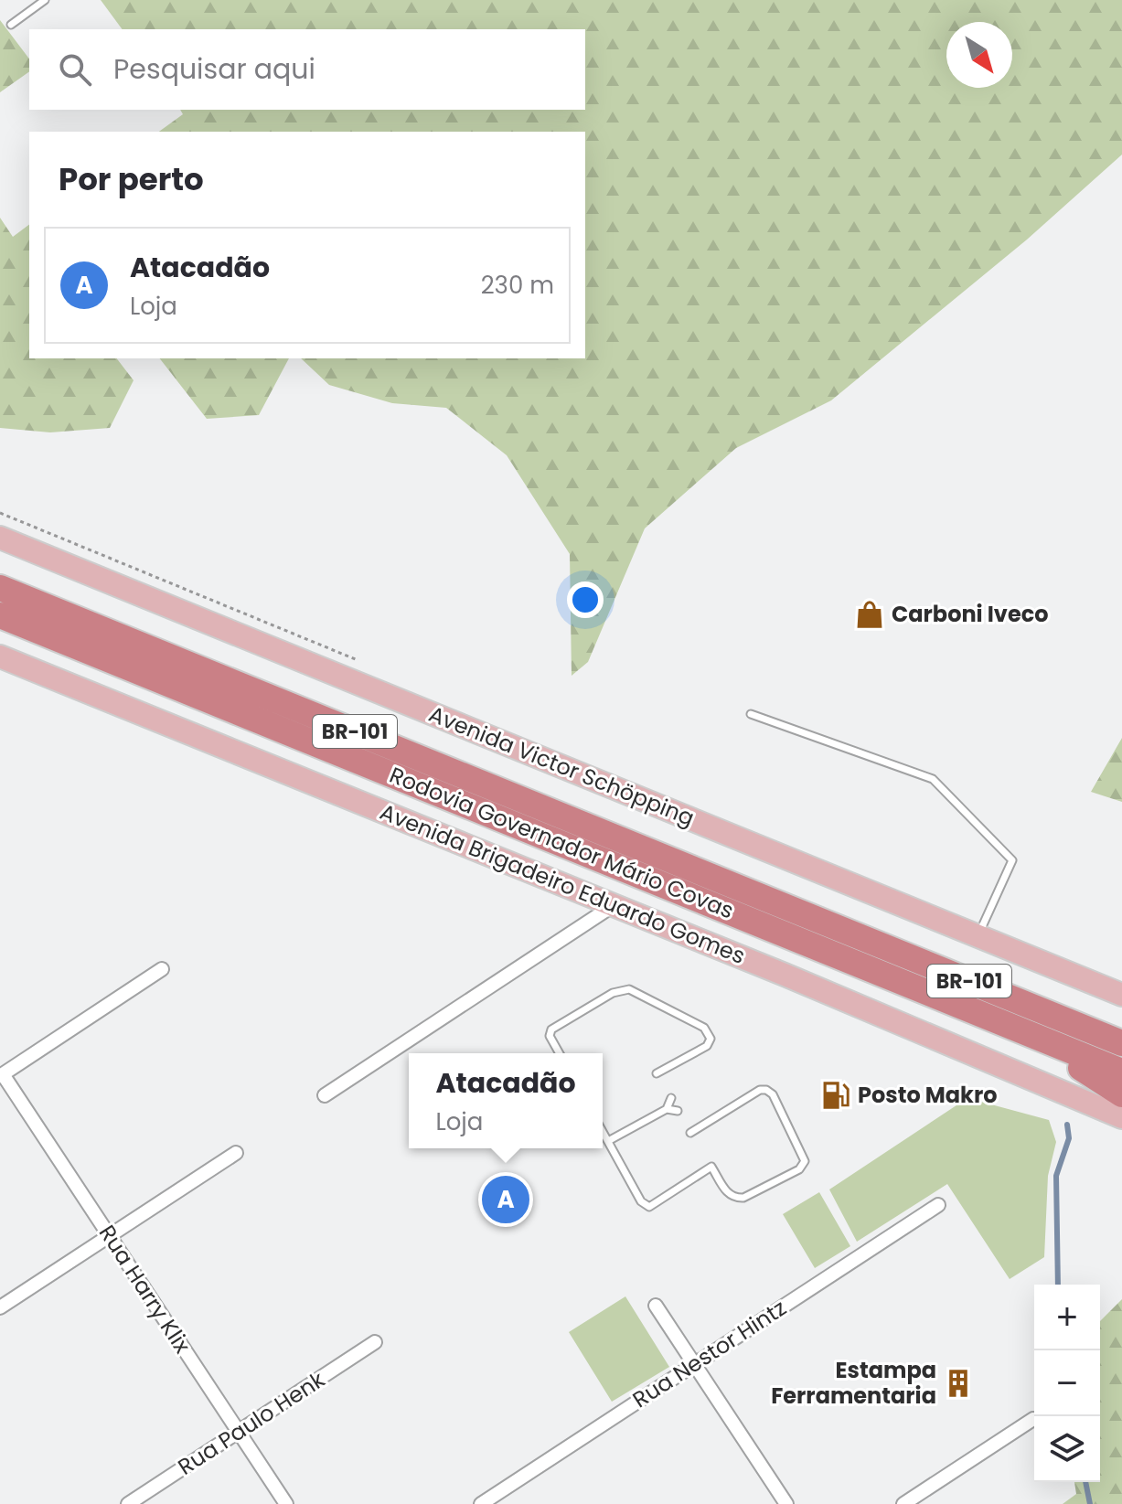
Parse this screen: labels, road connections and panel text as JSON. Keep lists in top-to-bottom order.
{
  "streets": {
    "highway": ["BR-101", "Rodovia Governador Mário Covas"],
    "main road": ["Avenida Victor Schöpping", "Avenida Brigadeiro Eduardo Gomes"],
    "street": ["Rua Harry Klix", "Rua Nestor Hintz", "Rua Paulo Henk"]
  },
  "crossings": [
    ["Rua Harry Klix", "Rua Paulo Henk"]
  ],
  "places": {
    "shop": ["Carboni Iveco"],
    "fuel station": ["Posto Makro"],
    "building": ["Estampa Ferramentaria"]
  },
  "north": "bottom right",
  "page": {
    "search": "Pesquisar aqui",
    "heading": "Por perto",
    "list": [
      {
        "mark": "A",
        "name": "Atacadão",
        "note": "Loja",
        "value": "230 m"
      }
    ],
    "popup": ["Atacadão", "Loja"],
    "pins": "A",
    "map_buttons": ["+", "−"]
  }
}
